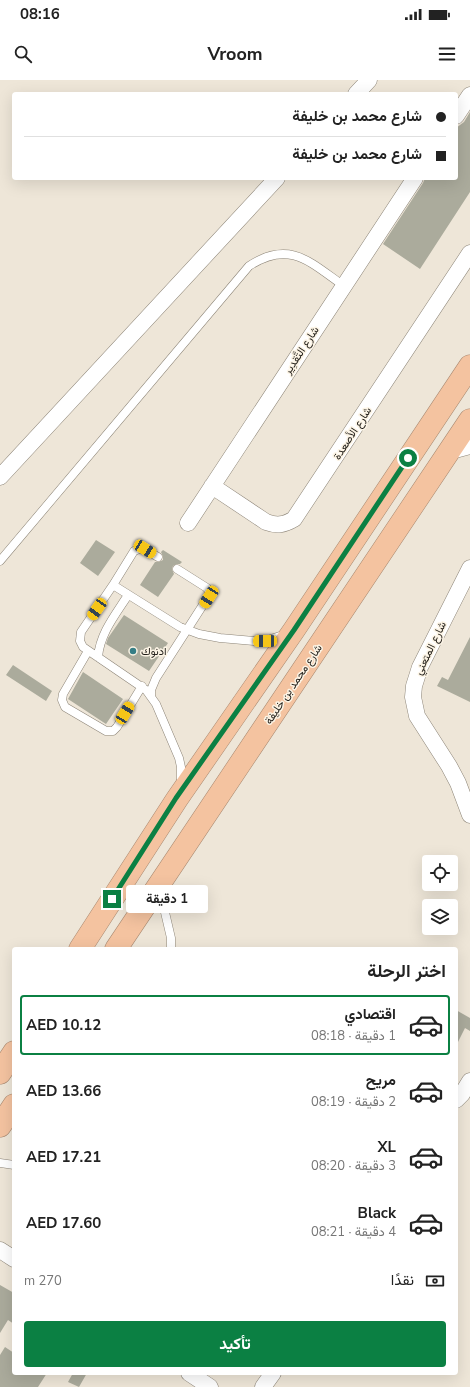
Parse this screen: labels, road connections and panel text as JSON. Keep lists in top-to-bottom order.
{
  "streets": {
    "highway": ["شارع محمد بن خليفة"],
    "street": ["شارع التَّقدِير", "شارع الأصعدة", "شارع المتعني"]
  },
  "crossings": [
    ["شارع التَّقدِير", "شارع الأصعدة"]
  ],
  "places": ["ادنوك"],
  "page": {
    "status": "08:16",
    "header": "Vroom",
    "banner": ["شارع محمد بن خليفة", "شارع محمد بن خليفة"],
    "bubble": "1 دقيقة",
    "heading": "اختر الرحلة",
    "list": [
      {
        "name": "اقتصادي",
        "note": "1 دقيقة · 08:18",
        "value": "AED 10.12"
      },
      {
        "name": "مريح",
        "note": "2 دقيقة · 08:19",
        "value": "AED 13.66"
      },
      {
        "name": "XL",
        "note": "3 دقيقة · 08:20",
        "value": "AED 17.21"
      },
      {
        "name": "Black",
        "note": "4 دقيقة · 08:21",
        "value": "AED 17.60"
      }
    ],
    "pay": ["نقدًا", "270 m"],
    "buttons": "تأكيد"
  }
}
